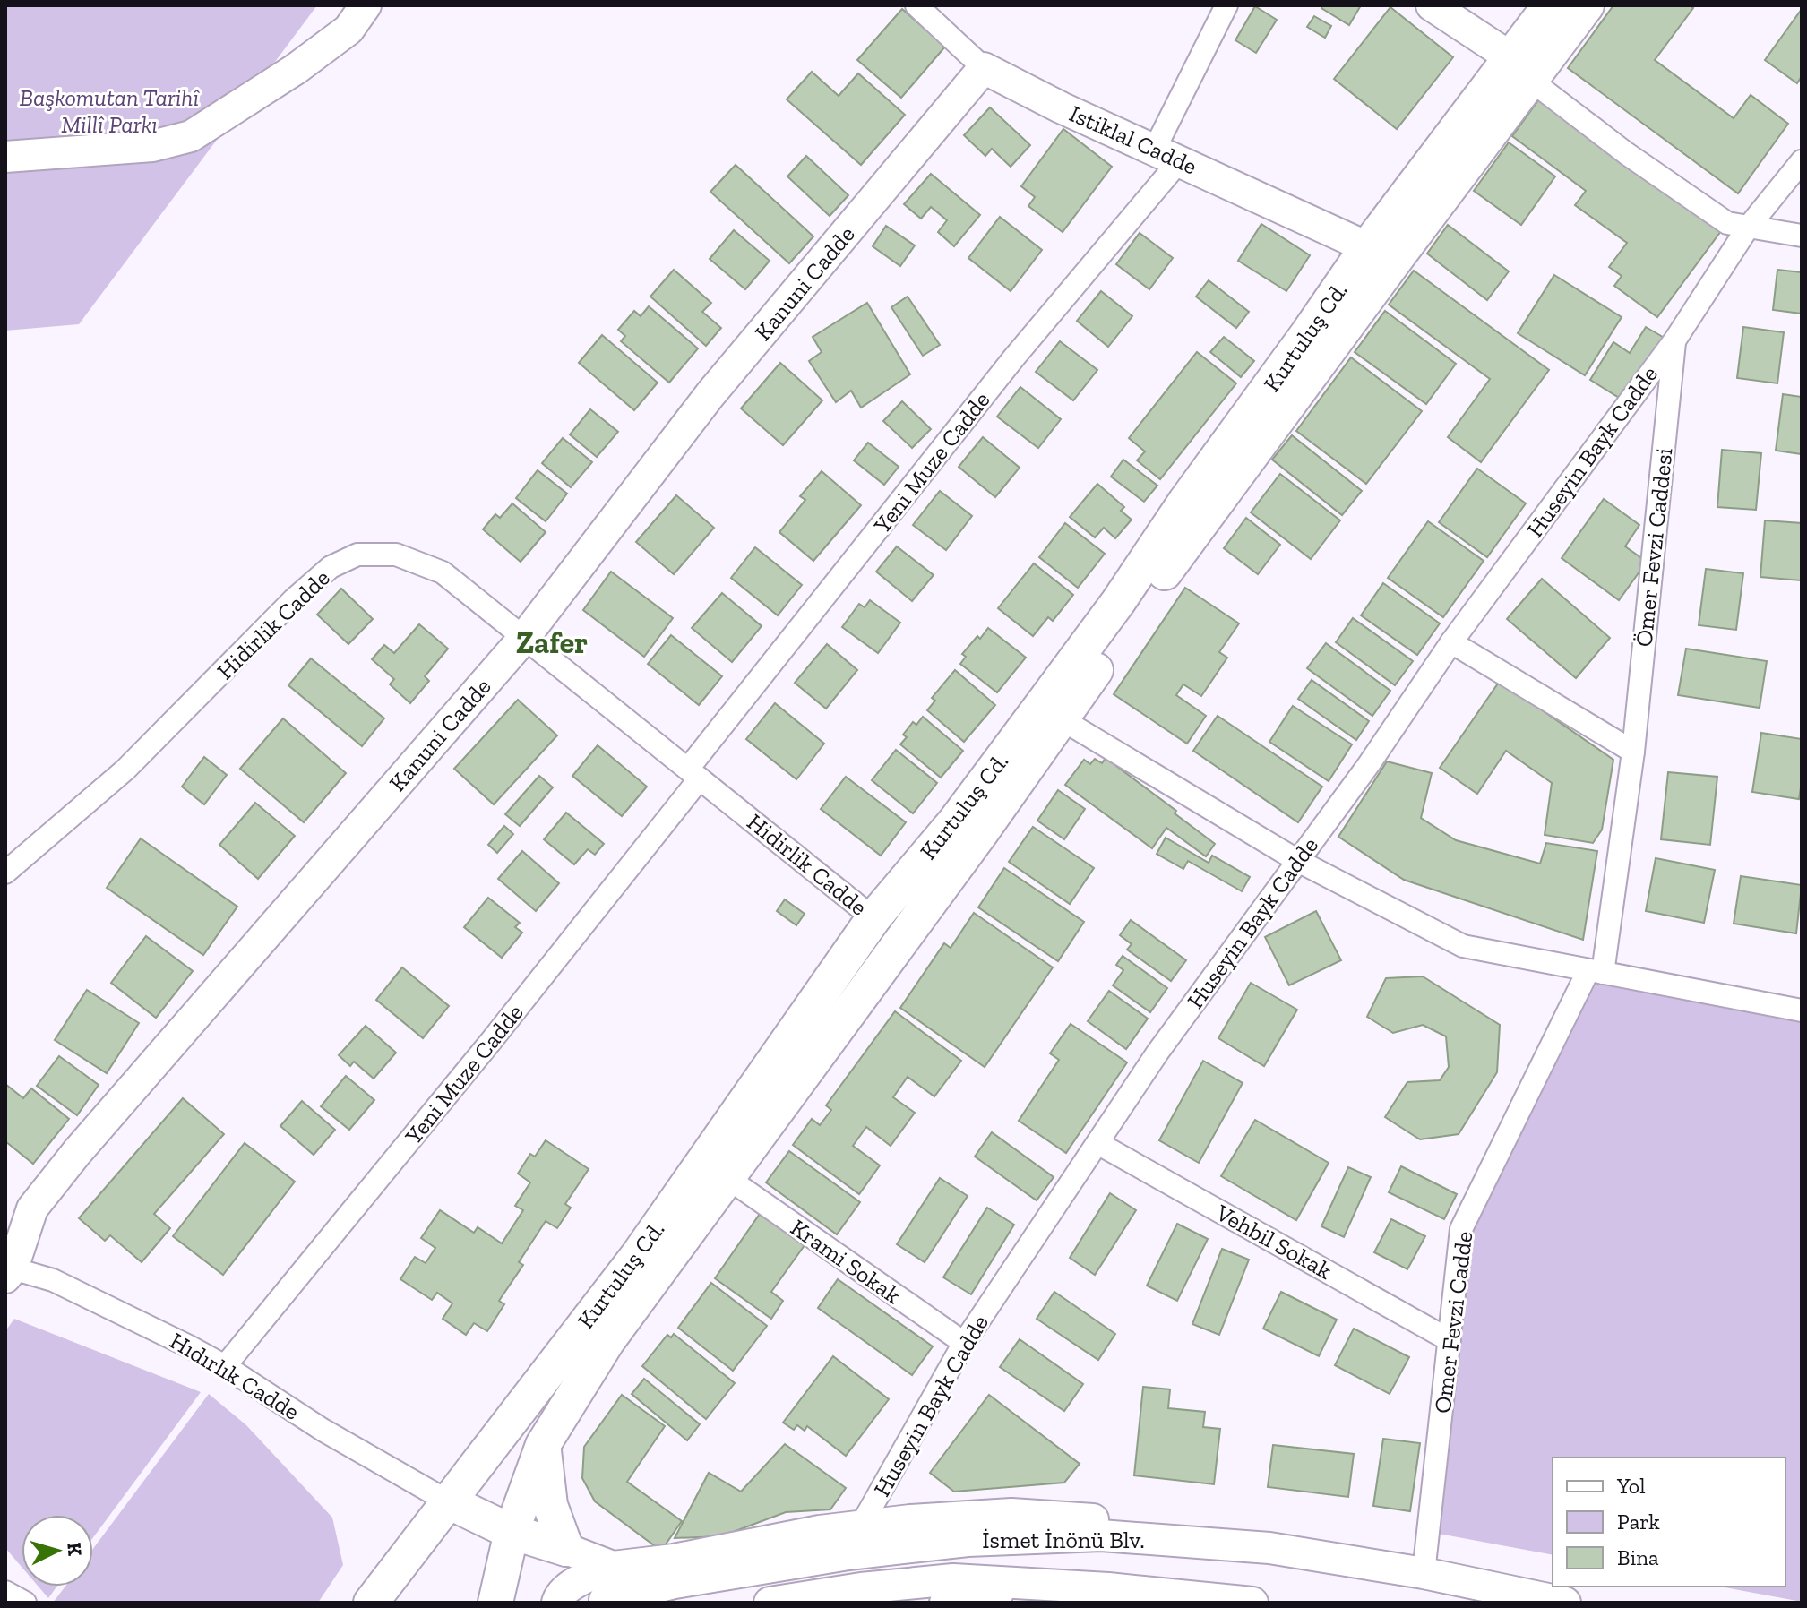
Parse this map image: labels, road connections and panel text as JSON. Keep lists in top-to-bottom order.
{
  "streets": {
    "main road": ["Kurtuluş Cd."],
    "street": [
      "Istiklal Cadde",
      "Kanuni Cadde",
      "Huseyin Bayk Cadde",
      "Yeni Muze Cadde",
      "Ömer Fevzi Caddesi",
      "Hidirlik Cadde",
      "Vehbil Sokak",
      "Krami Sokak",
      "Omer Fevzi Cadde",
      "Hıdırlık Cadde",
      "İsmet İnönü Blv."
    ]
  },
  "crossings": [
    ["Istiklal Cadde", "Kanuni Cadde"],
    ["Istiklal Cadde", "Kurtuluş Cd."],
    ["Istiklal Cadde", "Yeni Muze Cadde"],
    ["Kanuni Cadde", "Hidirlik Cadde"],
    ["Kanuni Cadde", "Hıdırlık Cadde"],
    ["Kurtuluş Cd.", "Hidirlik Cadde"],
    ["Kurtuluş Cd.", "Krami Sokak"],
    ["Kurtuluş Cd.", "Hıdırlık Cadde"],
    ["Huseyin Bayk Cadde", "Ömer Fevzi Caddesi"],
    ["Huseyin Bayk Cadde", "Vehbil Sokak"],
    ["Huseyin Bayk Cadde", "Krami Sokak"],
    ["Yeni Muze Cadde", "Hidirlik Cadde"],
    ["Yeni Muze Cadde", "Hıdırlık Cadde"],
    ["Ömer Fevzi Caddesi", "Omer Fevzi Cadde"],
    ["Vehbil Sokak", "Omer Fevzi Cadde"],
    ["Omer Fevzi Cadde", "İsmet İnönü Blv."]
  ],
  "districts": ["Zafer"],
  "parks": ["Başkomutan Tarihî Millî Parkı"],
  "legend": ["Yol", "Park", "Bina"],
  "north": "right"
}
